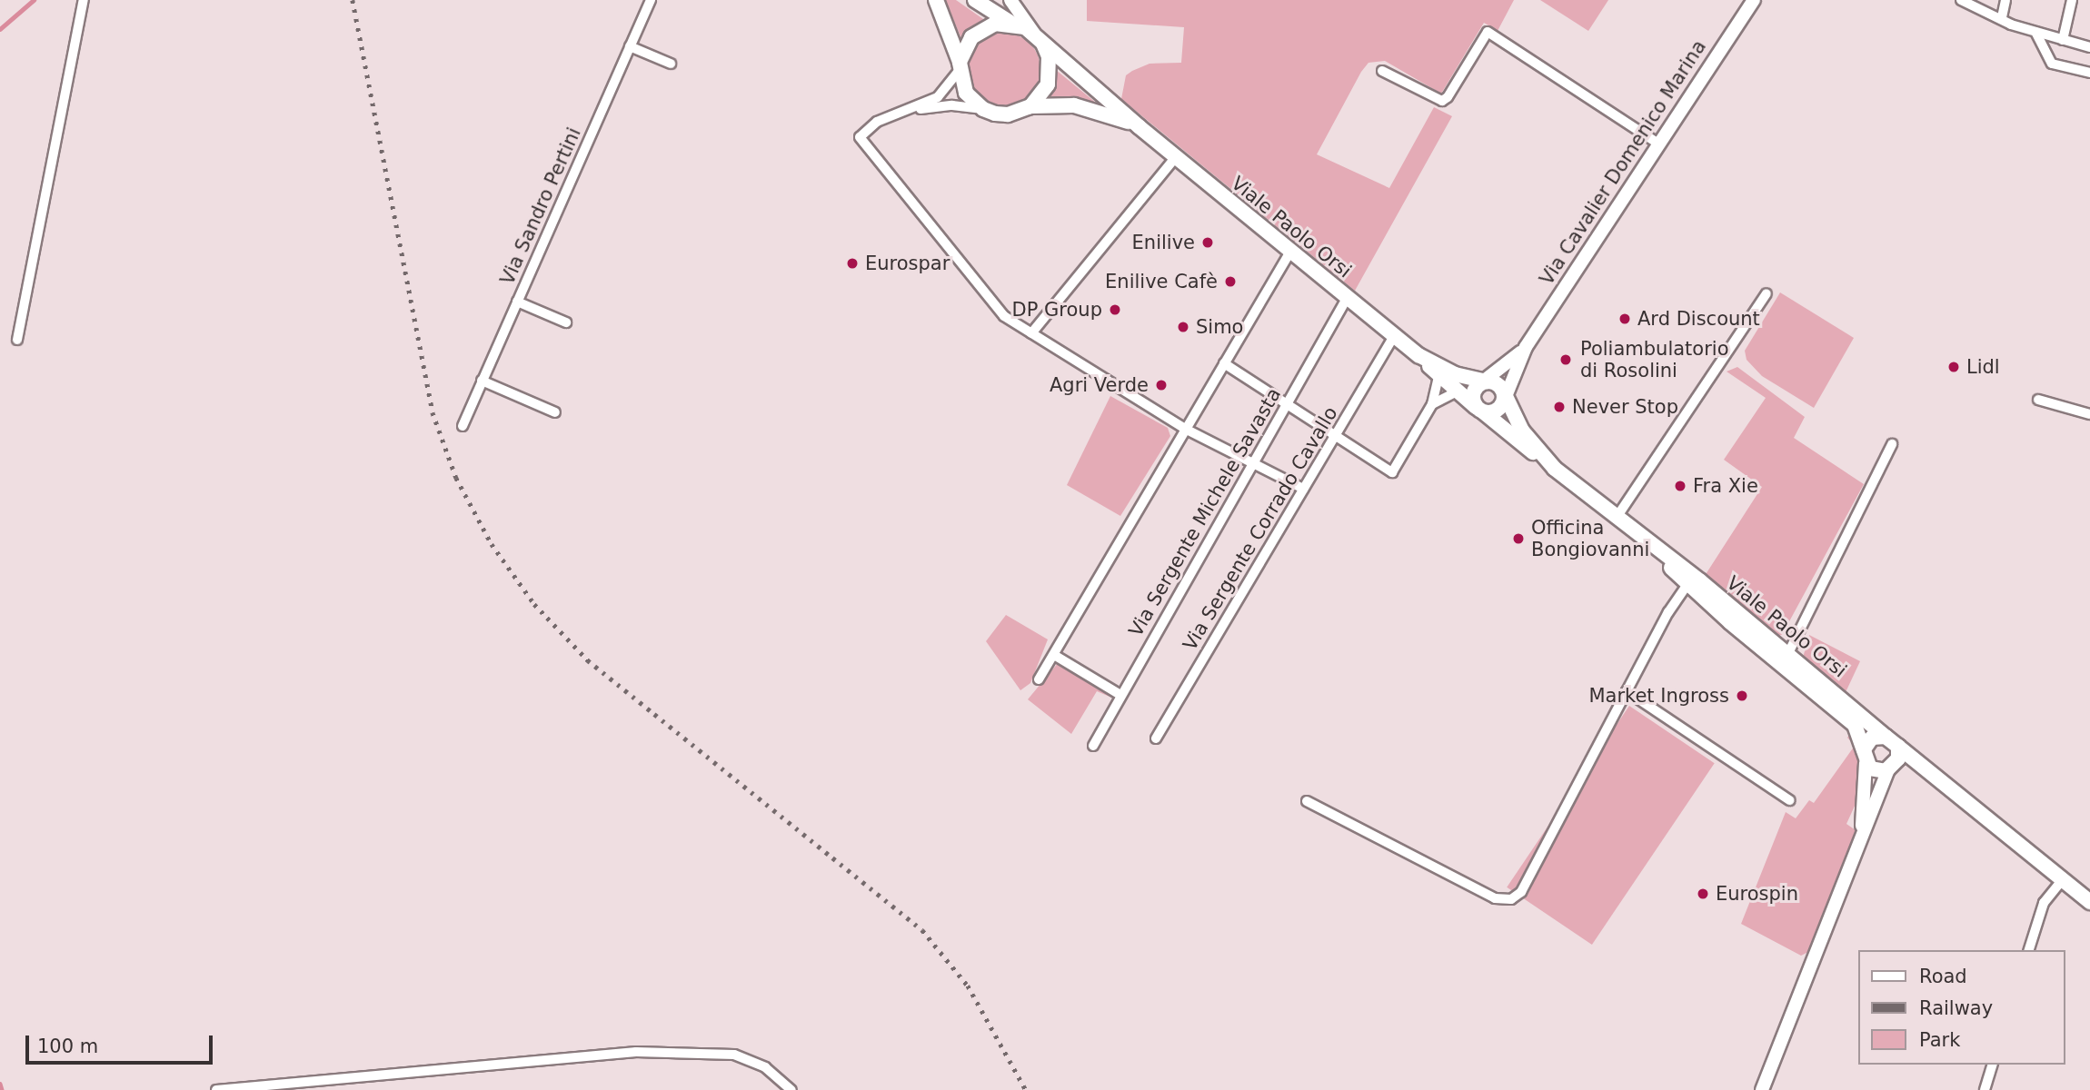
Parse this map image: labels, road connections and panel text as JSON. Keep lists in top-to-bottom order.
{
  "streets": {
    "main road": ["Viale Paolo Orsi"],
    "street": [
      "Via Cavalier Domenico Marina",
      "Via Sandro Pertini",
      "Via Sergente Michele Savasta",
      "Via Sergente Corrado Cavallo"
    ]
  },
  "crossings": [
    ["Viale Paolo Orsi", "Via Sergente Michele Savasta"],
    ["Viale Paolo Orsi", "Via Sergente Corrado Cavallo"]
  ],
  "places": [
    "Enilive",
    "Eurospar",
    "Enilive Cafè",
    "DP Group",
    "Ard Discount",
    "Simo",
    "Poliambulatorio di Rosolini",
    "Lidl",
    "Agri Verde",
    "Never Stop",
    "Fra Xie",
    "Officina Bongiovanni",
    "Market Ingross",
    "Eurospin"
  ],
  "legend": ["Road", "Railway", "Park"],
  "scale_bar": "100 m"
}
